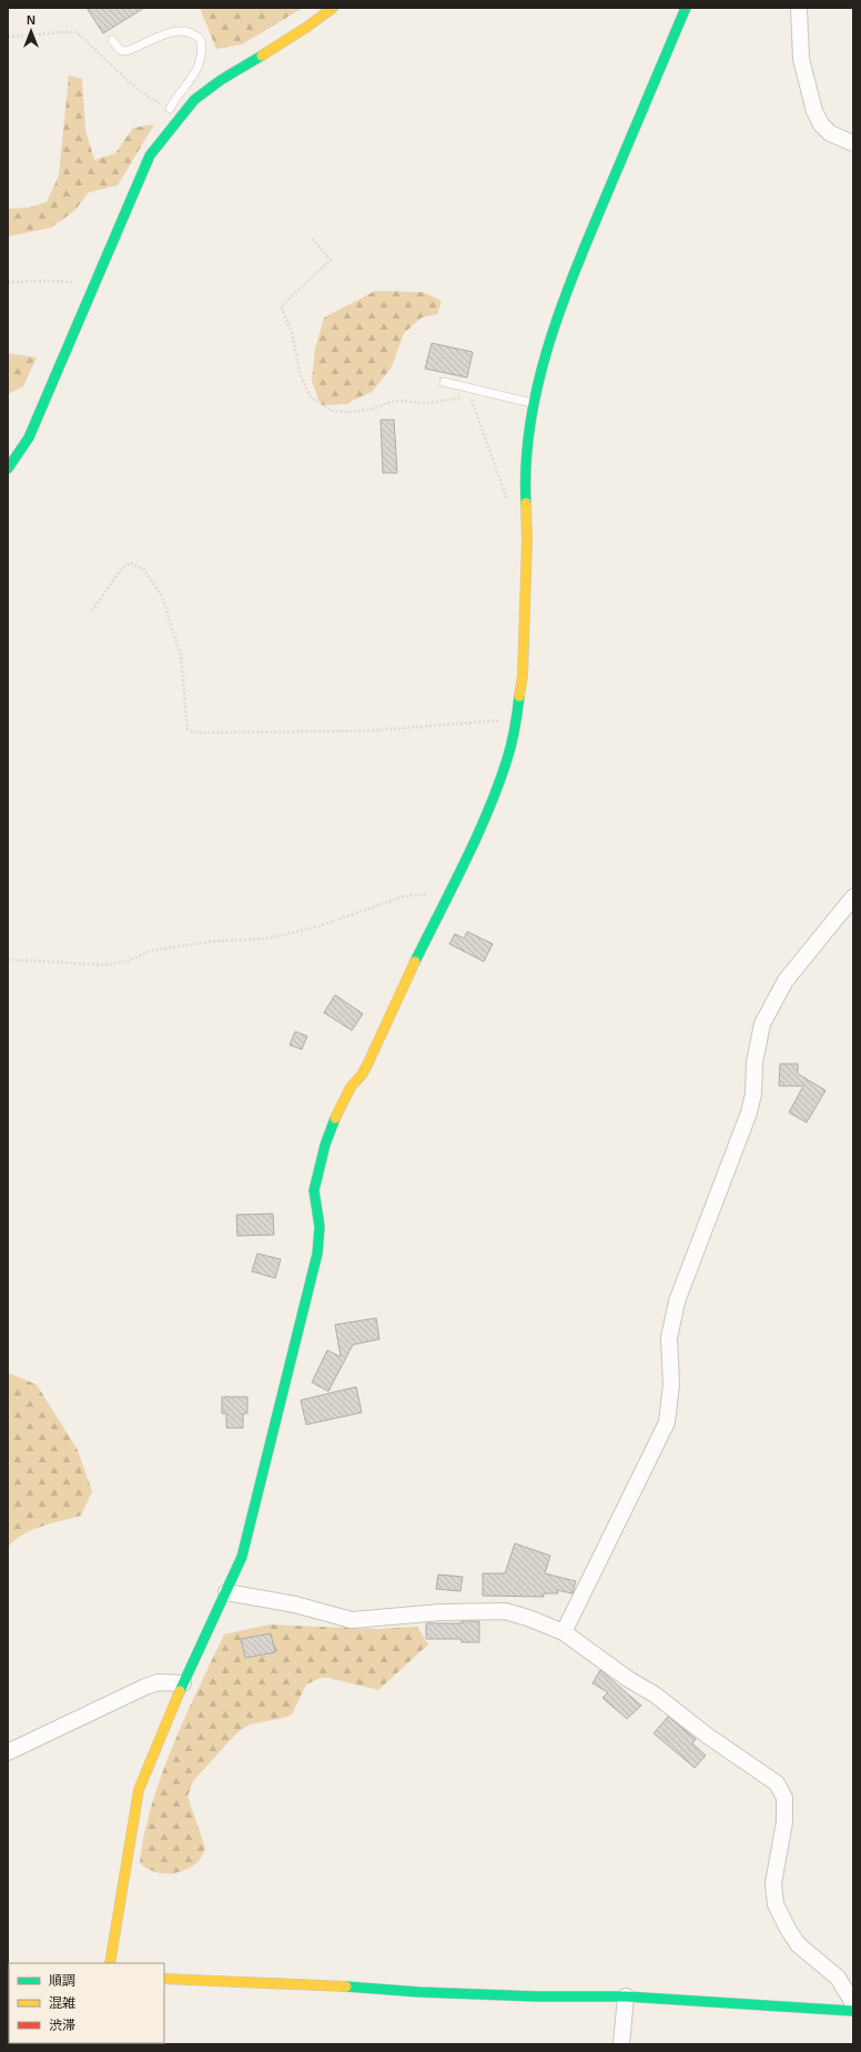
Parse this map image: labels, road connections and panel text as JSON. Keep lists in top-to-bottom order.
{
  "legend": ["順調", "混雑", "渋滞"],
  "north": "top"
}
